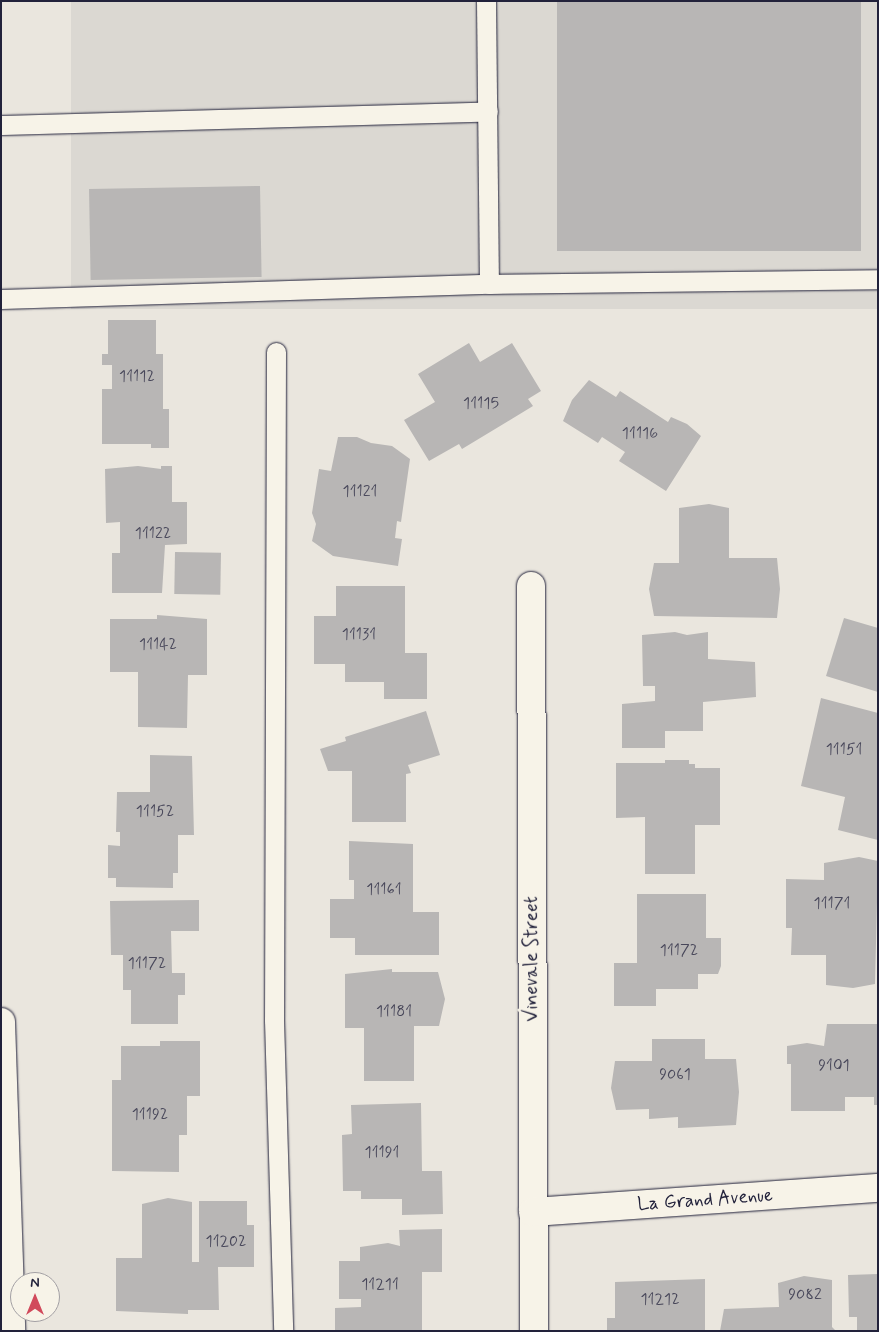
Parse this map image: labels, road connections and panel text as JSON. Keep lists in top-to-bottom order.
{
  "streets": {
    "street": ["Vinevale Street", "La Grand Avenue"]
  },
  "crossings": [
    ["Vinevale Street", "La Grand Avenue"]
  ],
  "house_numbers": [
    "11112",
    "11115",
    "11116",
    "11121",
    "11122",
    "11131",
    "11142",
    "11151",
    "11152",
    "11161",
    "11171",
    "11172",
    "11172",
    "11181",
    "9101",
    "9061",
    "11192",
    "11191",
    "11202",
    "11211",
    "9082",
    "11212"
  ],
  "north": "top"
}
